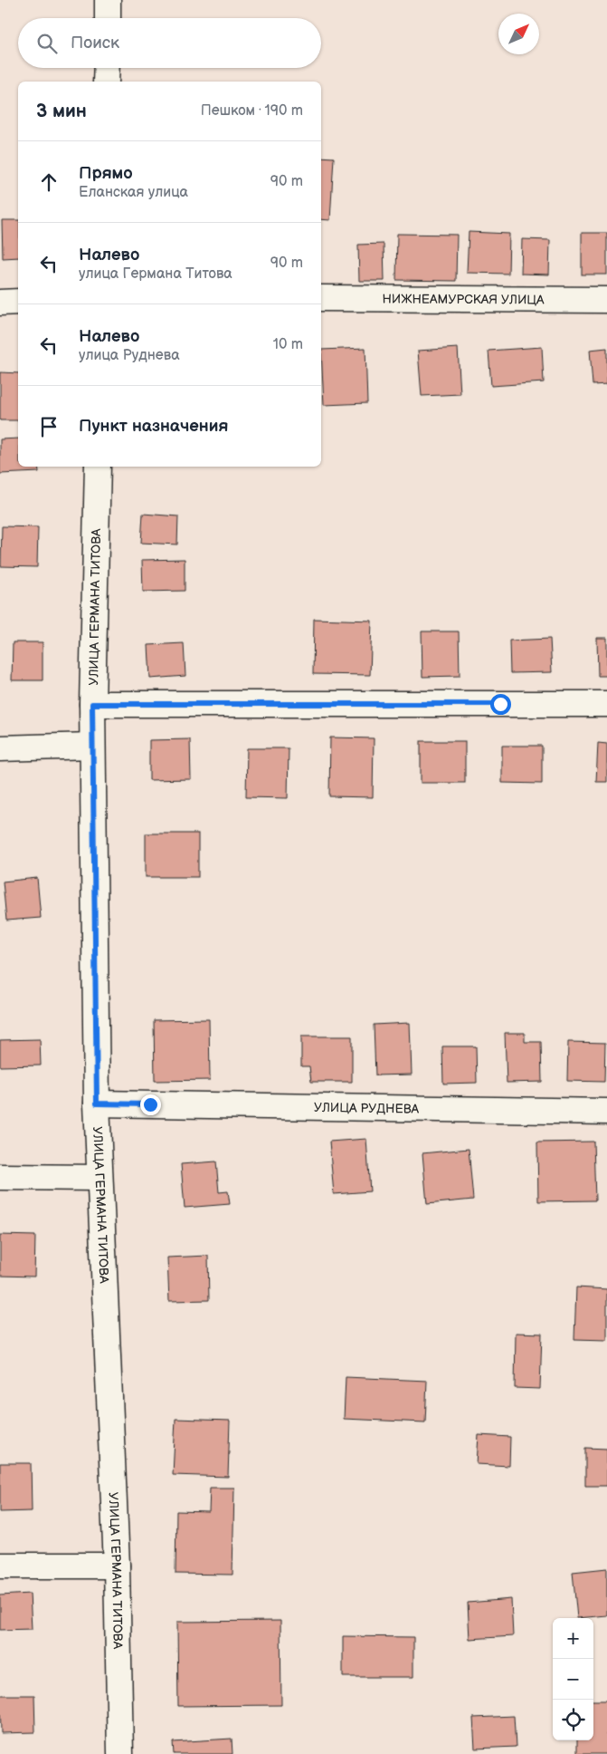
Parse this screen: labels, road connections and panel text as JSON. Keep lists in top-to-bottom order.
{
  "streets": {
    "street": ["НИЖНЕАМУРСКАЯ УЛИЦА", "УЛИЦА ГЕРМАНА ТИТОВА", "УЛИЦА РУДНЕВА"]
  },
  "crossings": [
    ["УЛИЦА ГЕРМАНА ТИТОВА", "УЛИЦА РУДНЕВА"]
  ],
  "north": "top right",
  "page": {
    "search": "Поиск",
    "heading": ["3 мин", "Пешком · 190 m"],
    "list": [
      ["Прямо", "Еланская улица", "90 m"],
      ["Налево", "улица Германа Титова", "90 m"],
      ["Налево", "улица Руднева", "10 m"],
      "Пункт назначения"
    ],
    "map_buttons": ["+", "−"]
  }
}
